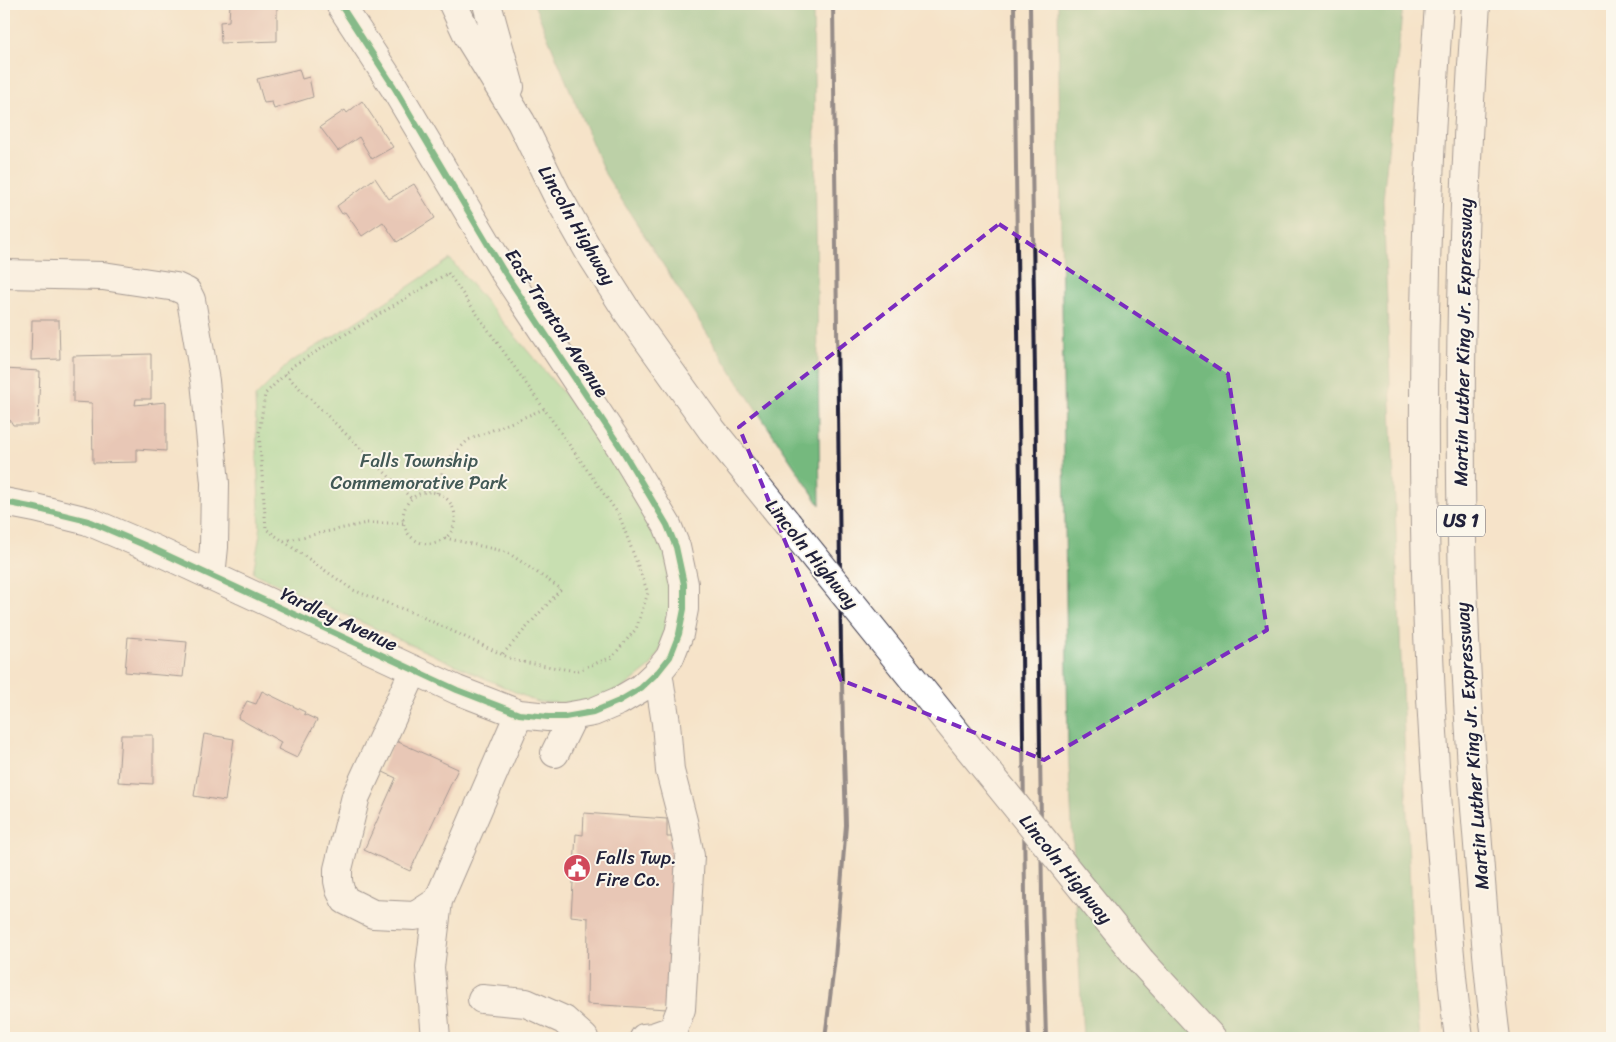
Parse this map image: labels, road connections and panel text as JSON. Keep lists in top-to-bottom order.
{
  "streets": {
    "main road": [
      "Lincoln Highway",
      "East Trenton Avenue",
      "Martin Luther King Jr. Expressway",
      "US 1",
      "Yardley Avenue"
    ]
  },
  "crossings": [
    ["East Trenton Avenue", "Yardley Avenue"]
  ],
  "parks": ["Falls Township Commemorative Park"],
  "places": {
    "public building": ["Falls Twp. Fire Co."]
  }
}
